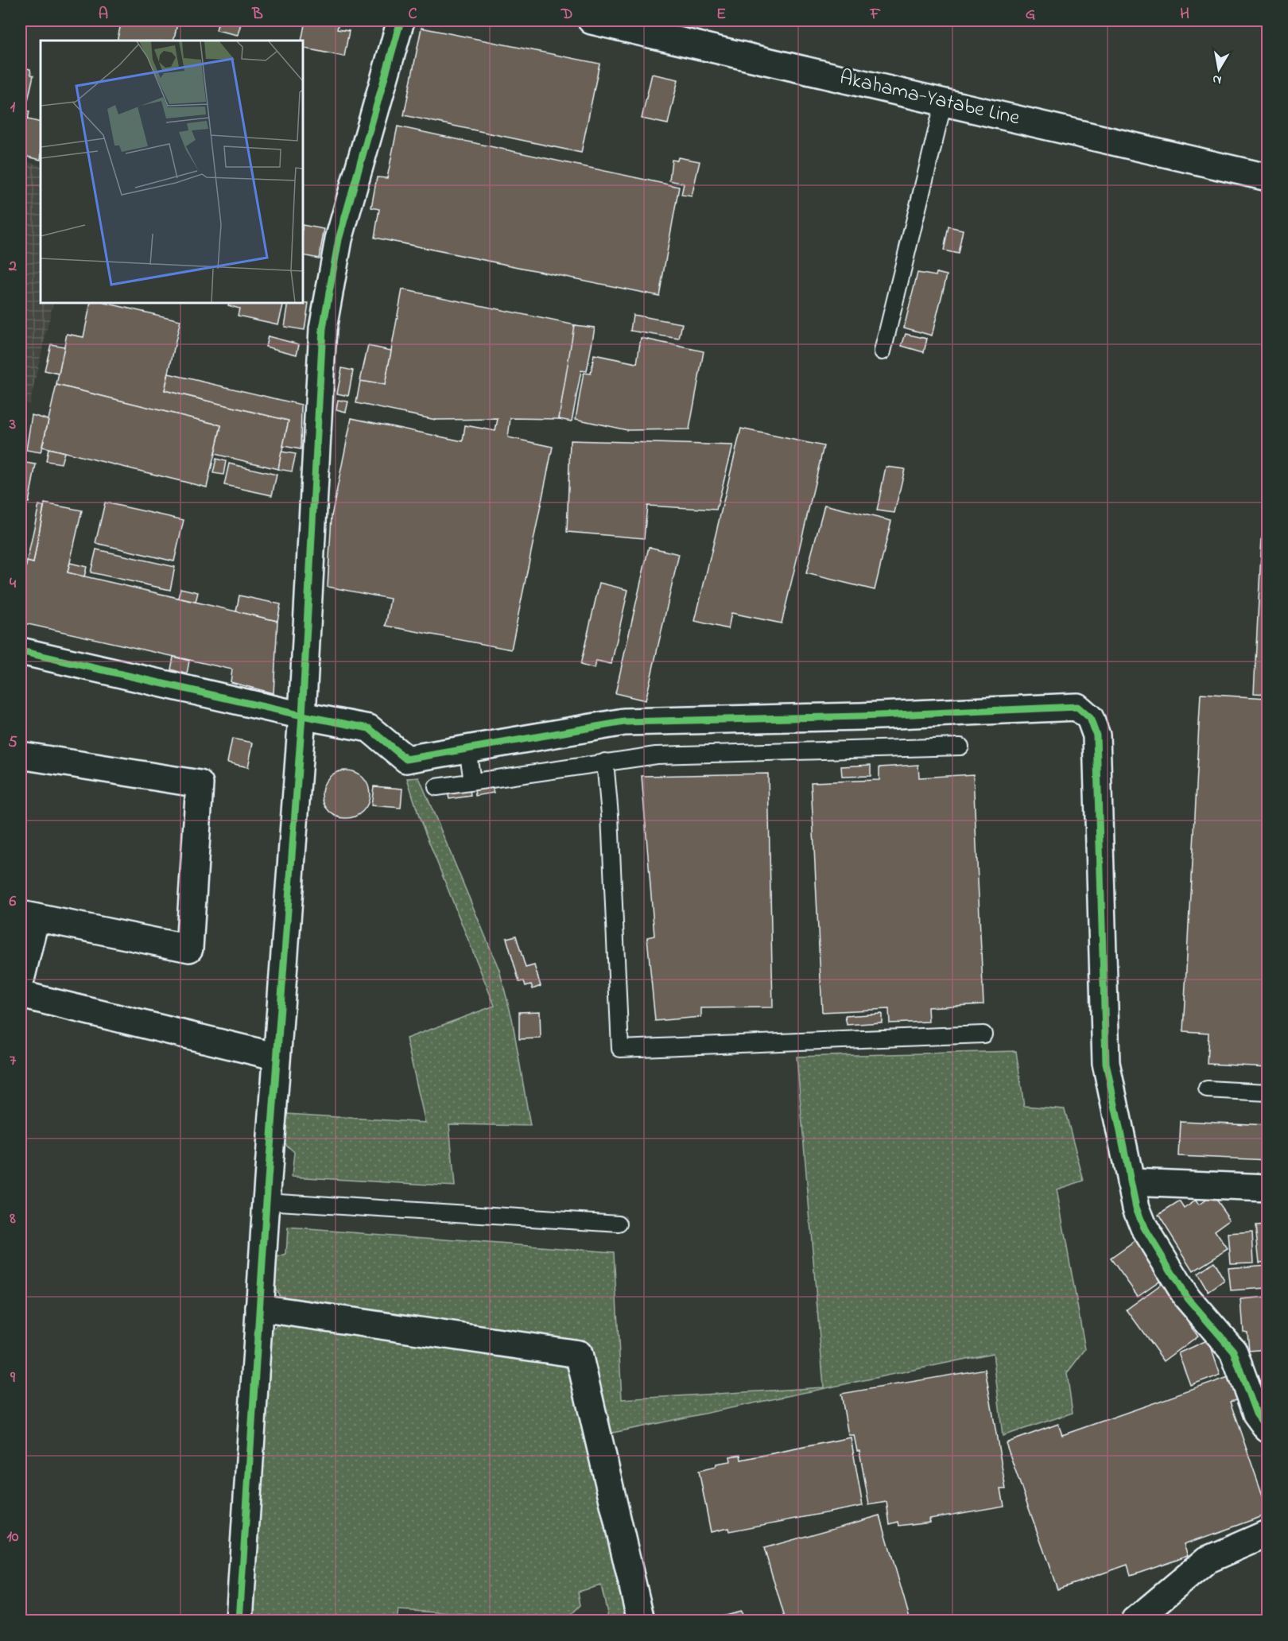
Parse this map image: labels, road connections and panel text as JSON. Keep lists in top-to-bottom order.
{
  "streets": {
    "street": ["Akahama-Yatabe Line"]
  },
  "north": "bottom",
  "grid": {
    "columns": [
      "A",
      "B",
      "C",
      "D",
      "E",
      "F",
      "G",
      "H"
    ],
    "rows": [
      "1",
      "2",
      "3",
      "4",
      "5",
      "6",
      "7",
      "8",
      "9",
      "10"
    ]
  }
}
